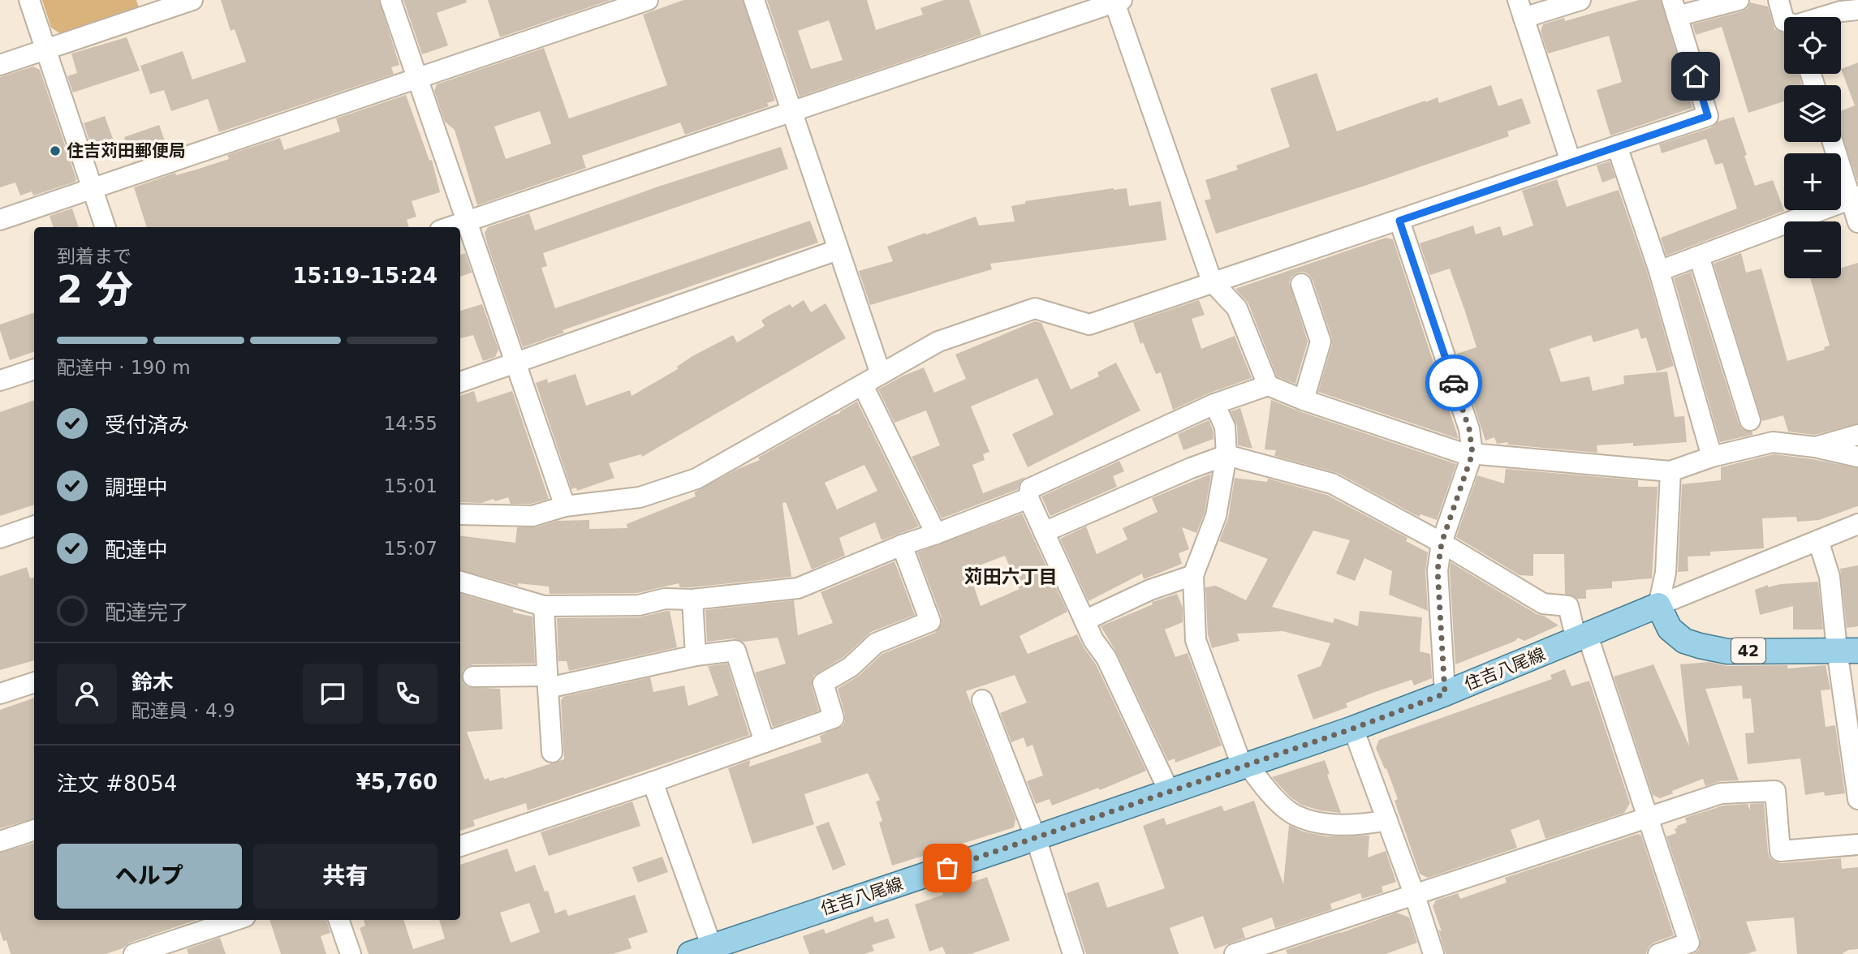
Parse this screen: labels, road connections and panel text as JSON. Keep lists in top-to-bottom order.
{
  "streets": {
    "main road": ["42", "住吉八尾線"]
  },
  "crossings": [
    ["42", "住吉八尾線"]
  ],
  "districts": ["苅田六丁目"],
  "places": ["住吉苅田郵便局"],
  "page": {
    "map_buttons": ["+", "−"],
    "heading": ["2 分", "到着まで", "15:19–15:24"],
    "panel": [
      "鈴木",
      "配達員 · 4.9",
      "注文 #8054",
      "¥5,760"
    ],
    "bar": "配達中 · 190 m",
    "list": [
      ["受付済み", "14:55"],
      ["調理中", "15:01"],
      ["配達中", "15:07"],
      "配達完了"
    ],
    "buttons": ["ヘルプ", "共有"]
  }
}
